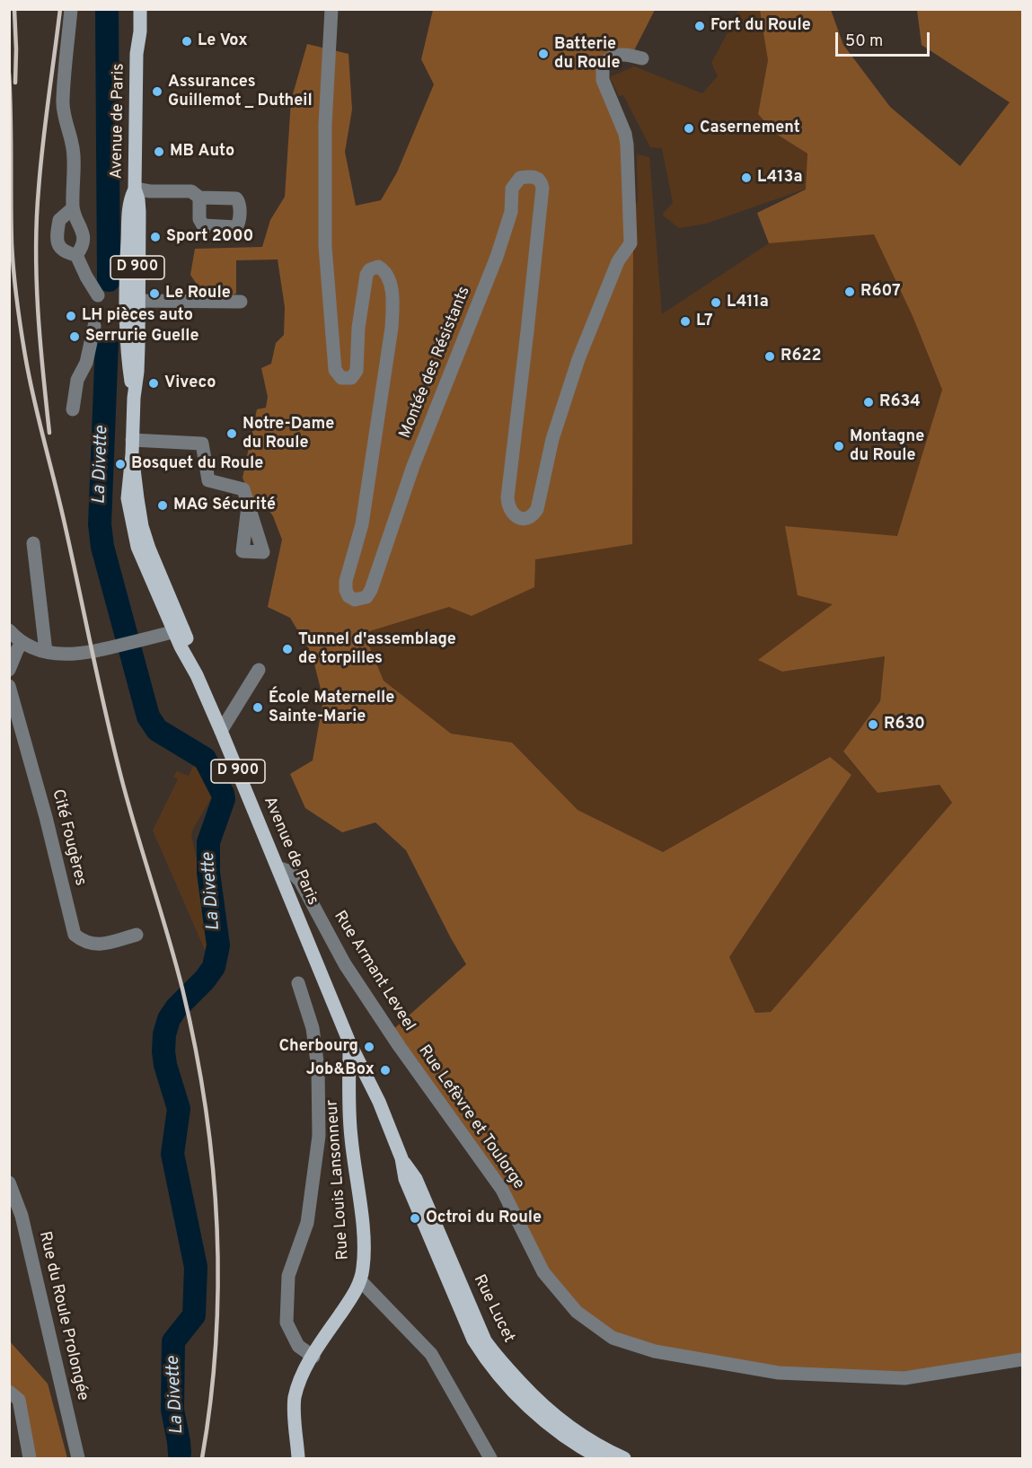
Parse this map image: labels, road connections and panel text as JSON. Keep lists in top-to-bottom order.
{
  "streets": {
    "main road": [
      "Avenue de Paris",
      "D 900",
      "Rue Louis Lansonneur",
      "Rue Lucet"
    ],
    "street": [
      "Montée des Résistants",
      "Cité Fougères",
      "Rue Armant Leveel",
      "Rue Lefèvre et Toulorge",
      "Rue du Roule Prolongée"
    ]
  },
  "crossings": [
    ["Avenue de Paris", "Rue Armant Leveel"],
    ["Avenue de Paris", "Rue Louis Lansonneur"],
    ["Avenue de Paris", "Rue Lucet"],
    ["Rue Armant Leveel", "Rue Lefèvre et Toulorge"],
    ["Rue Louis Lansonneur", "Rue Lucet"]
  ],
  "water": ["La Divette"],
  "places": [
    "Fort du Roule",
    "Le Vox",
    "Batterie du Roule",
    "Assurances Guillemot _ Dutheil",
    "Casernement",
    "MB Auto",
    "L413a",
    "Sport 2000",
    "R607",
    "Le Roule",
    "L411a",
    "LH pièces auto",
    "L7",
    "Serrurie Guelle",
    "R622",
    "Viveco",
    "R634",
    "Notre-Dame du Roule",
    "Montagne du Roule",
    "Bosquet du Roule",
    "MAG Sécurité",
    "Tunnel d'assemblage de torpilles",
    "École Maternelle Sainte-Marie",
    "R630",
    "Cherbourg",
    "Job&Box",
    "Octroi du Roule"
  ],
  "scale_bar": "50 m"
}
